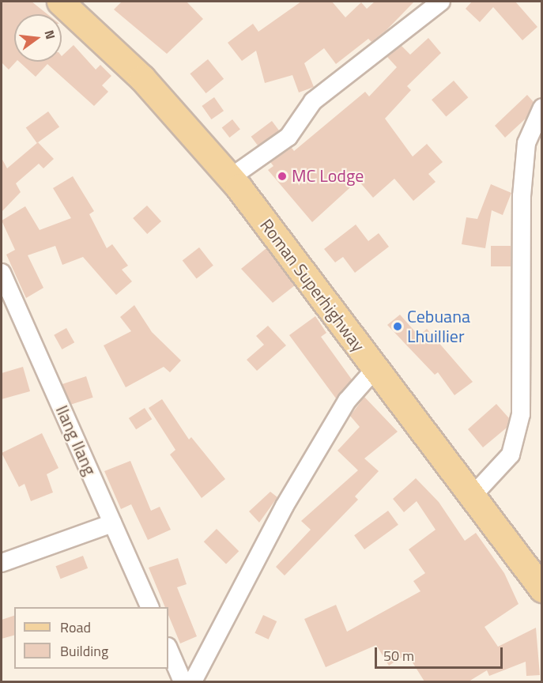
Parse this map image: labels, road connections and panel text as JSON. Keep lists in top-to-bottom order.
{
  "streets": {
    "main road": ["Roman Superhighway"],
    "street": ["Ilang Ilang"]
  },
  "places": ["MC Lodge", "Cebuana Lhuillier"],
  "legend": ["Road", "Building"],
  "scale_bar": "50 m",
  "north": "right"
}
